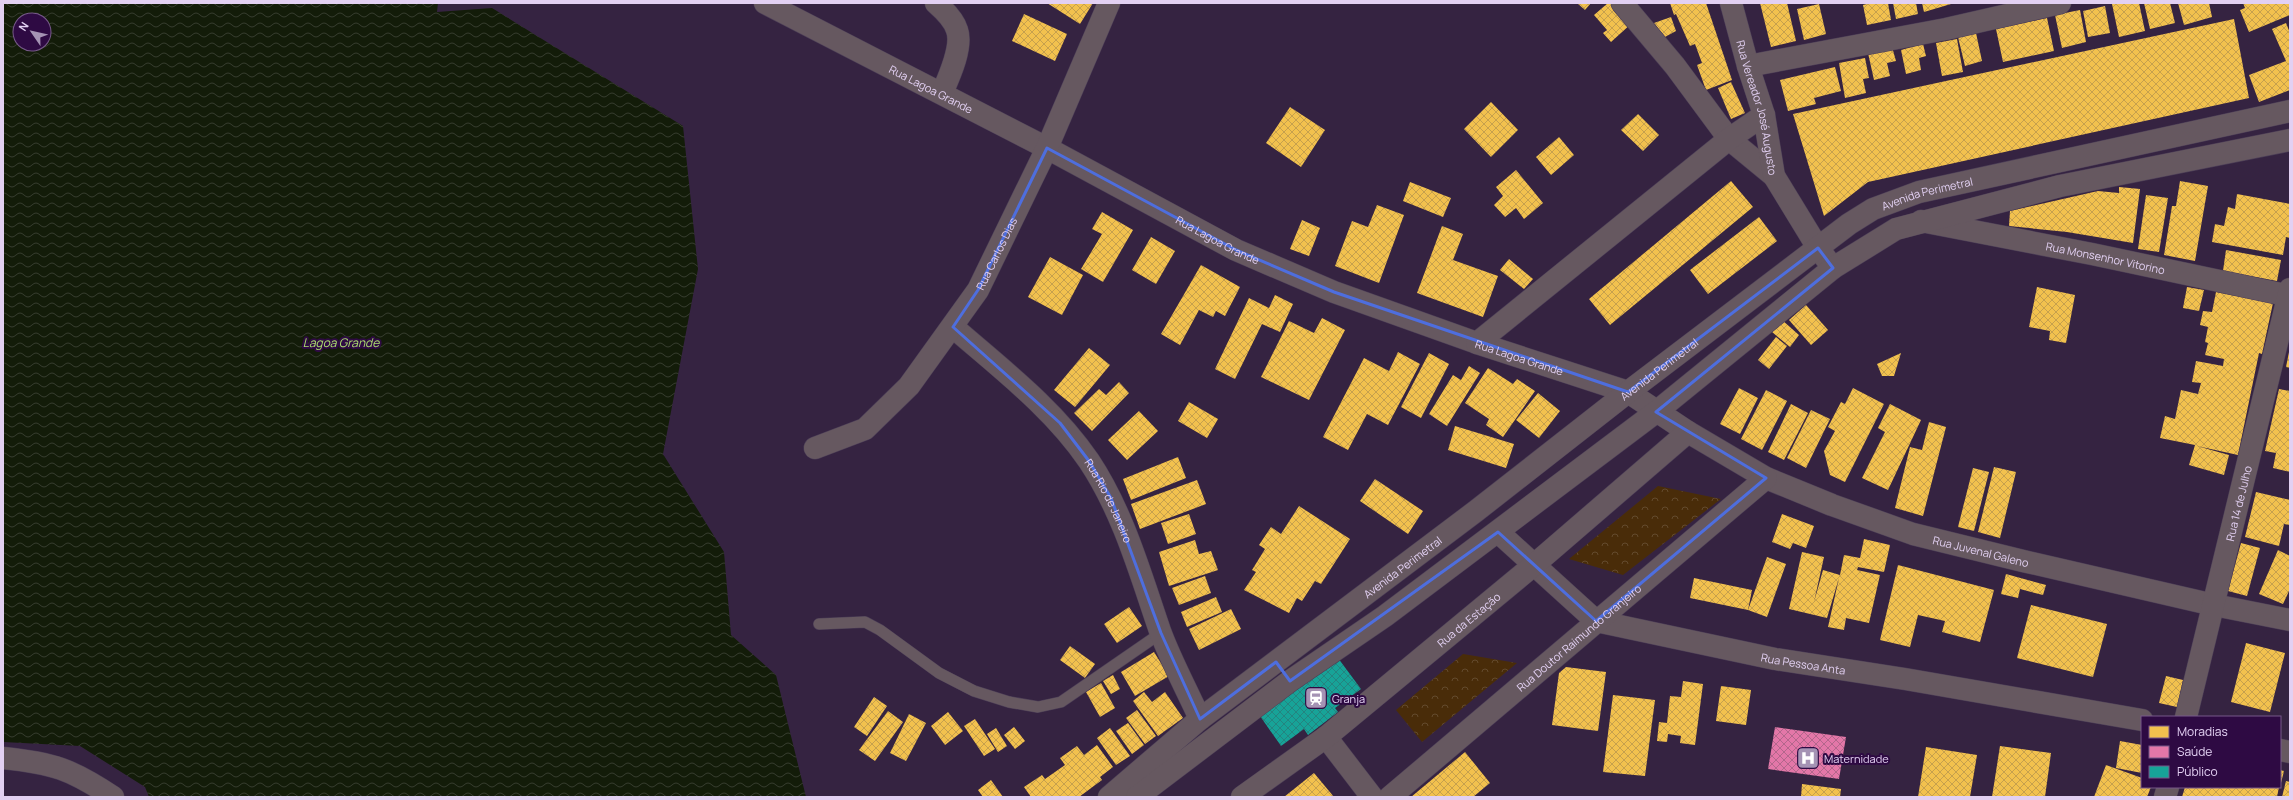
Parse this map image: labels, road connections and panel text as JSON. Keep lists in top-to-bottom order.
{
  "streets": {
    "street": [
      "Rua Lagoa Grande",
      "Rua Vereador José Augusto",
      "Avenida Perimetral",
      "Rua Carlos Dias",
      "Rua Monsenhor Vitorino",
      "Rua Rio de Janeiro",
      "Rua 14 de Julho",
      "Rua Juvenal Galeno",
      "Rua da Estação",
      "Rua Doutor Raimundo Granjeiro",
      "Rua Pessoa Anta"
    ]
  },
  "crossings": [
    ["Rua Lagoa Grande", "Avenida Perimetral"],
    ["Rua Lagoa Grande", "Rua Carlos Dias"],
    ["Rua Lagoa Grande", "Rua Juvenal Galeno"],
    ["Rua Lagoa Grande", "Rua da Estação"],
    ["Rua Vereador José Augusto", "Avenida Perimetral"],
    ["Avenida Perimetral", "Rua Rio de Janeiro"],
    ["Rua Carlos Dias", "Rua Rio de Janeiro"],
    ["Rua Monsenhor Vitorino", "Rua 14 de Julho"],
    ["Rua 14 de Julho", "Rua Juvenal Galeno"],
    ["Rua Juvenal Galeno", "Rua da Estação"],
    ["Rua Juvenal Galeno", "Rua Doutor Raimundo Granjeiro"],
    ["Rua Doutor Raimundo Granjeiro", "Rua Pessoa Anta"]
  ],
  "water": ["Lagoa Grande"],
  "places": {
    "station": ["Granja"],
    "hospital": ["Maternidade"]
  },
  "legend": ["Moradias", "Saúde", "Público"],
  "north": "top left"
}
